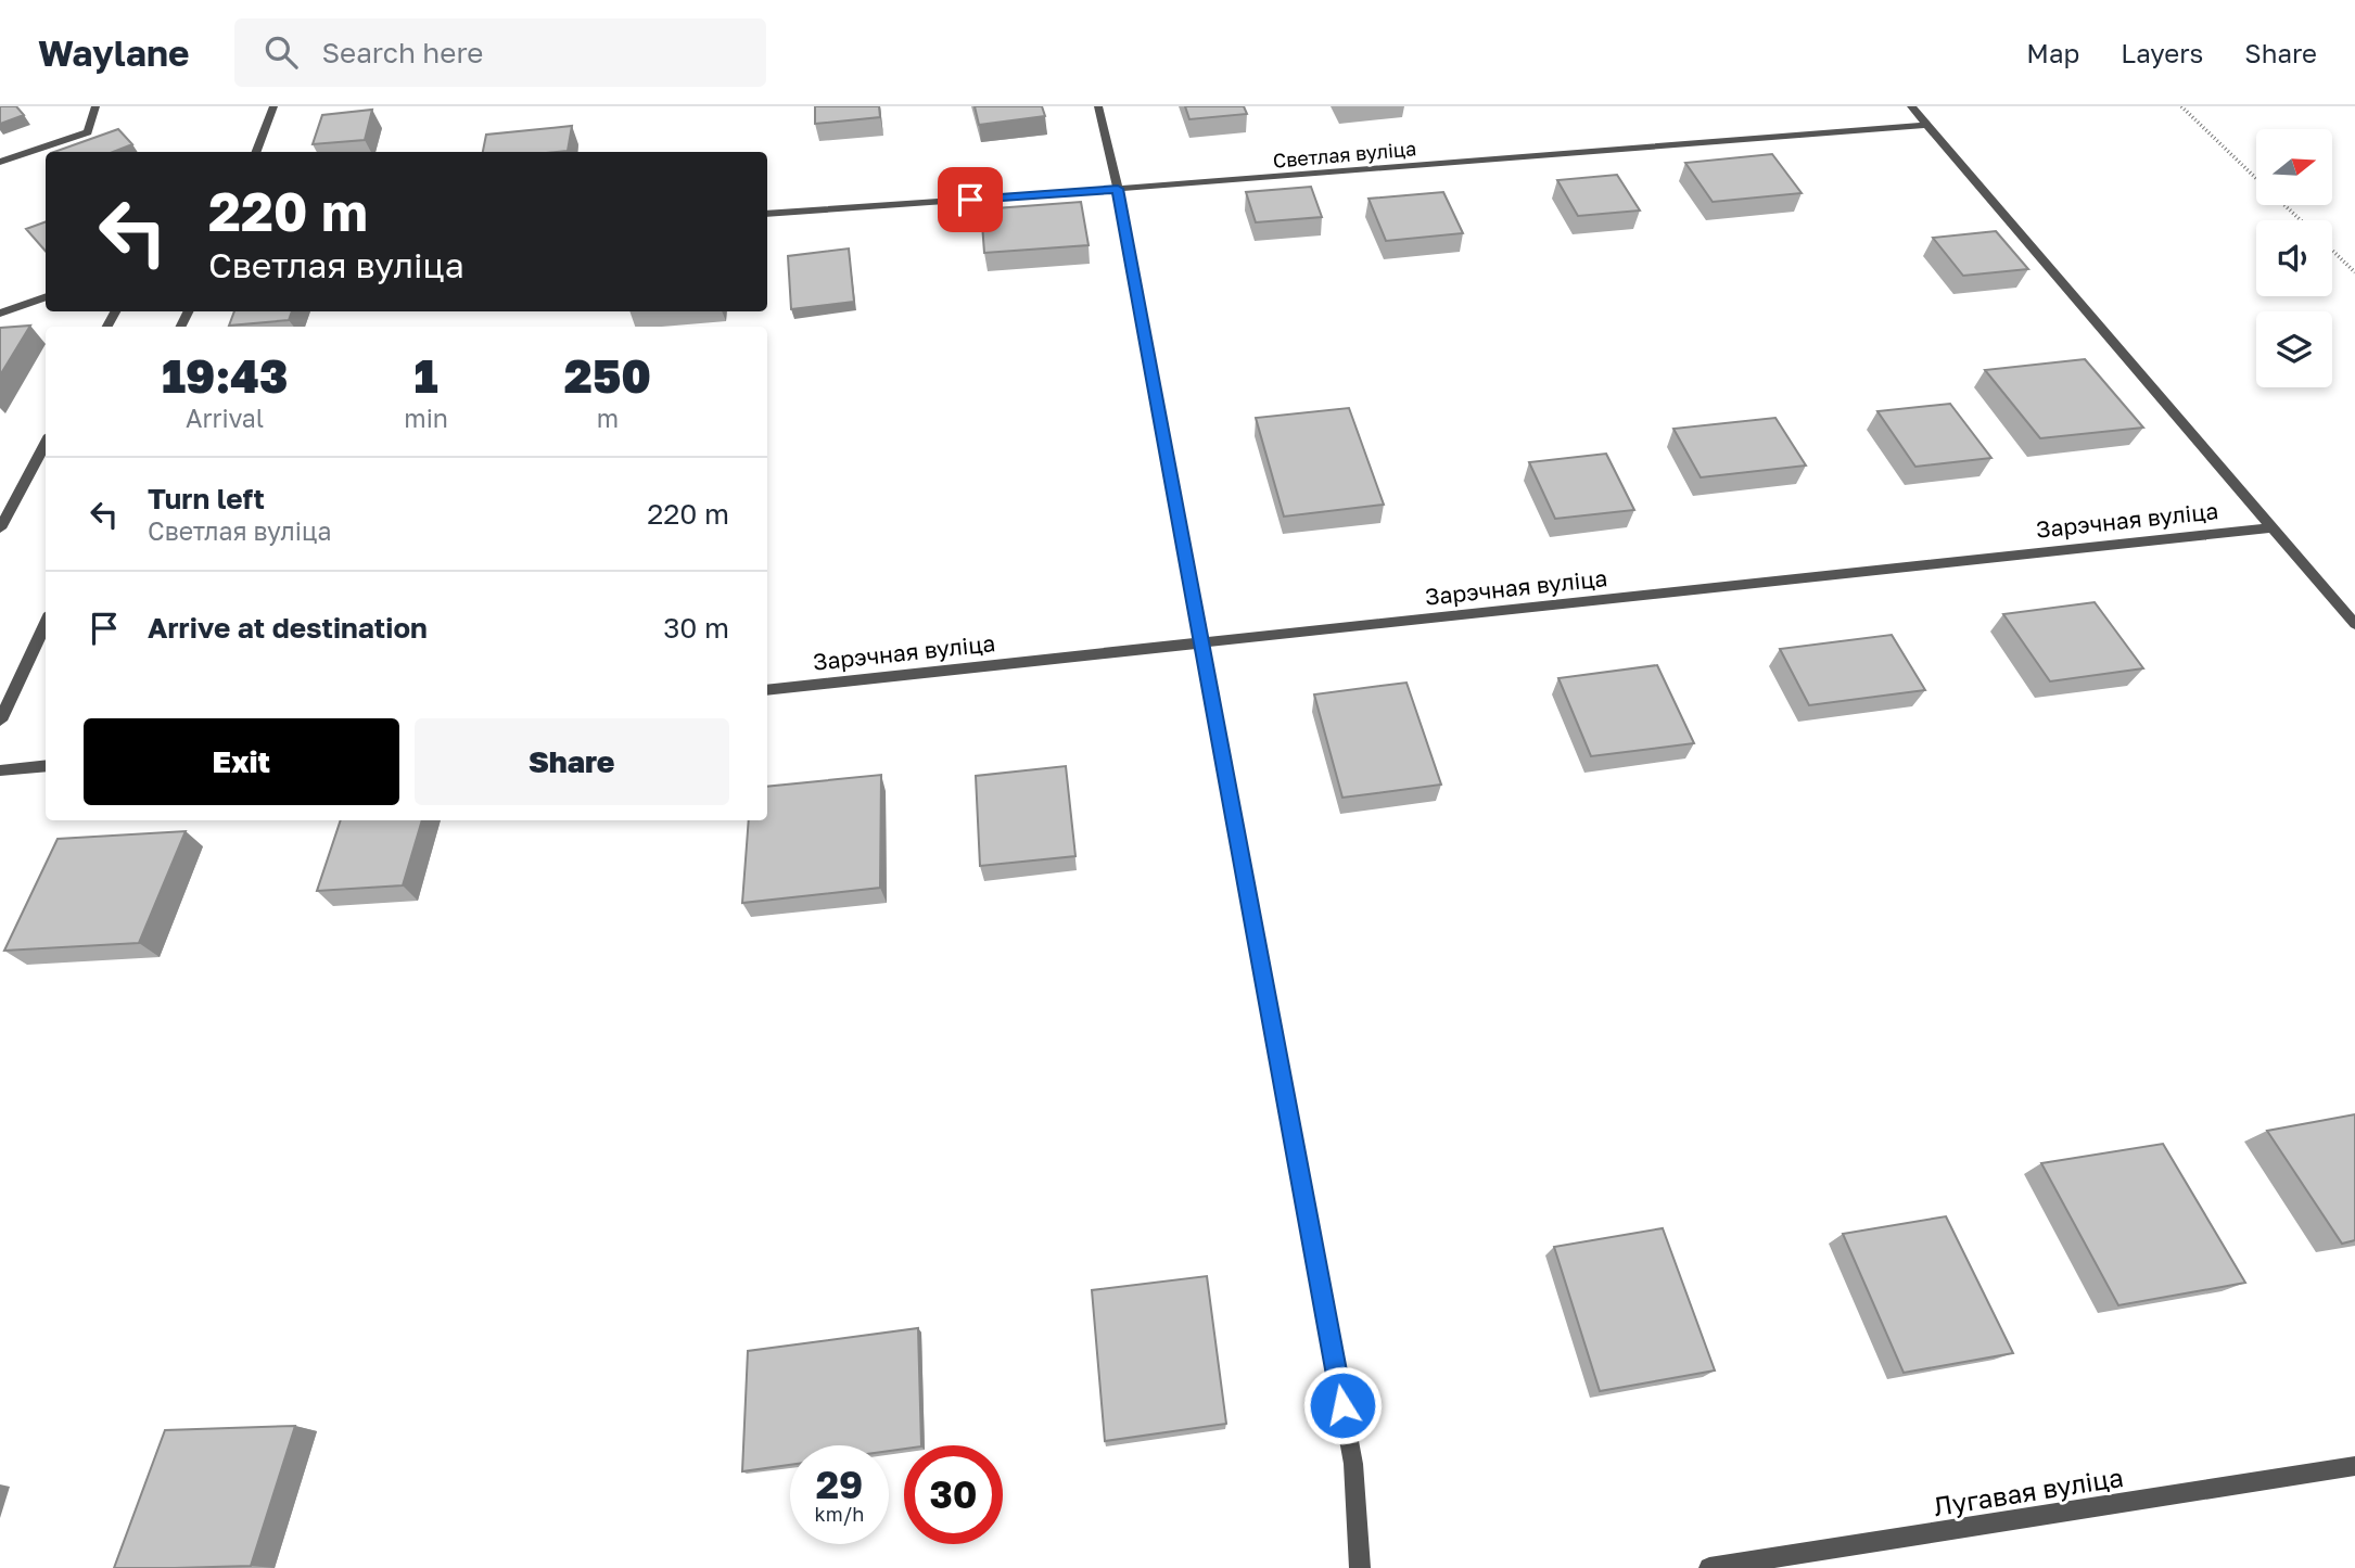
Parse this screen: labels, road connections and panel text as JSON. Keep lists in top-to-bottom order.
{
  "streets": {
    "street": ["Светлая вуліца", "Зарэчная вуліца", "Лугавая вуліца"]
  },
  "north": "right",
  "page": {
    "header": "Waylane",
    "search": "Search here",
    "nav": ["Map", "Layers", "Share"],
    "turn": ["220 m", "Светлая вуліца"],
    "eta": [
      "19:43",
      "Arrival",
      "1",
      "min",
      "250",
      "m"
    ],
    "list": [
      {
        "name": "Turn left",
        "note": "Светлая вуліца",
        "value": "220 m"
      },
      {
        "name": "Arrive at destination",
        "value": "30 m"
      }
    ],
    "buttons": ["Exit", "Share"],
    "speed": "29 km/h",
    "limit": "30"
  }
}
